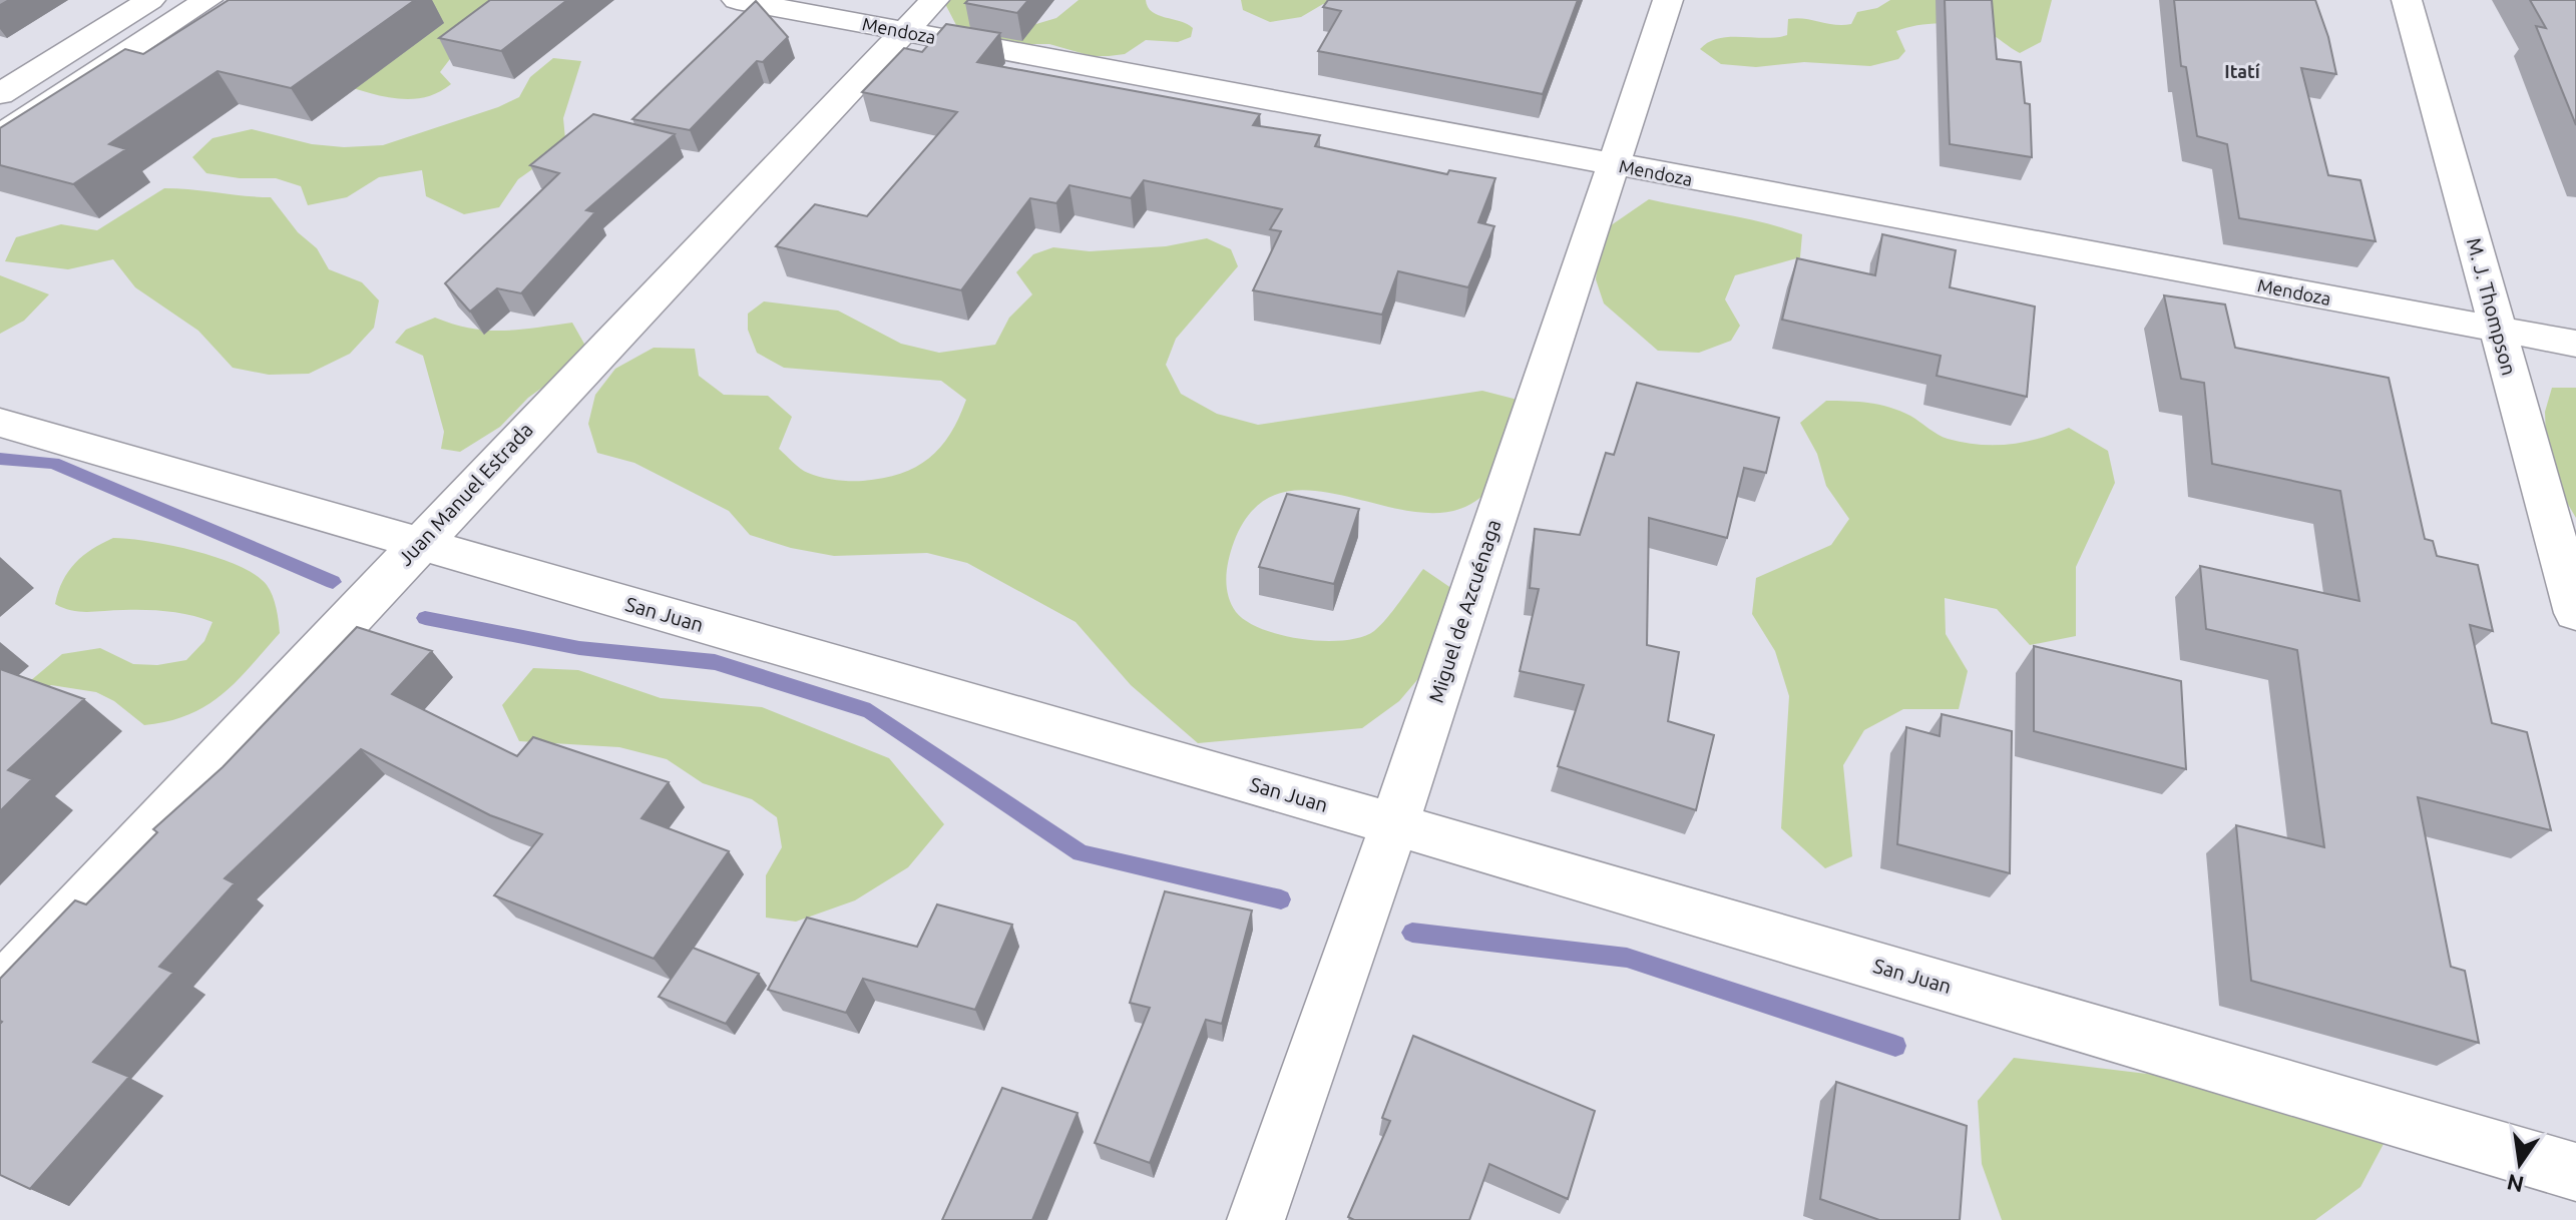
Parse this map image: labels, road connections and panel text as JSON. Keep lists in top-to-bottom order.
{
  "streets": {
    "street": [
      "Mendoza",
      "M. J. Thompson",
      "Juan Manuel Estrada",
      "Miguel de Azcuénaga",
      "San Juan"
    ]
  },
  "crossings": [
    ["Mendoza", "M. J. Thompson"],
    ["Mendoza", "Juan Manuel Estrada"],
    ["Mendoza", "Miguel de Azcuénaga"],
    ["Juan Manuel Estrada", "San Juan"],
    ["Miguel de Azcuénaga", "San Juan"]
  ],
  "districts": ["Itatí"],
  "north": "bottom"
}
